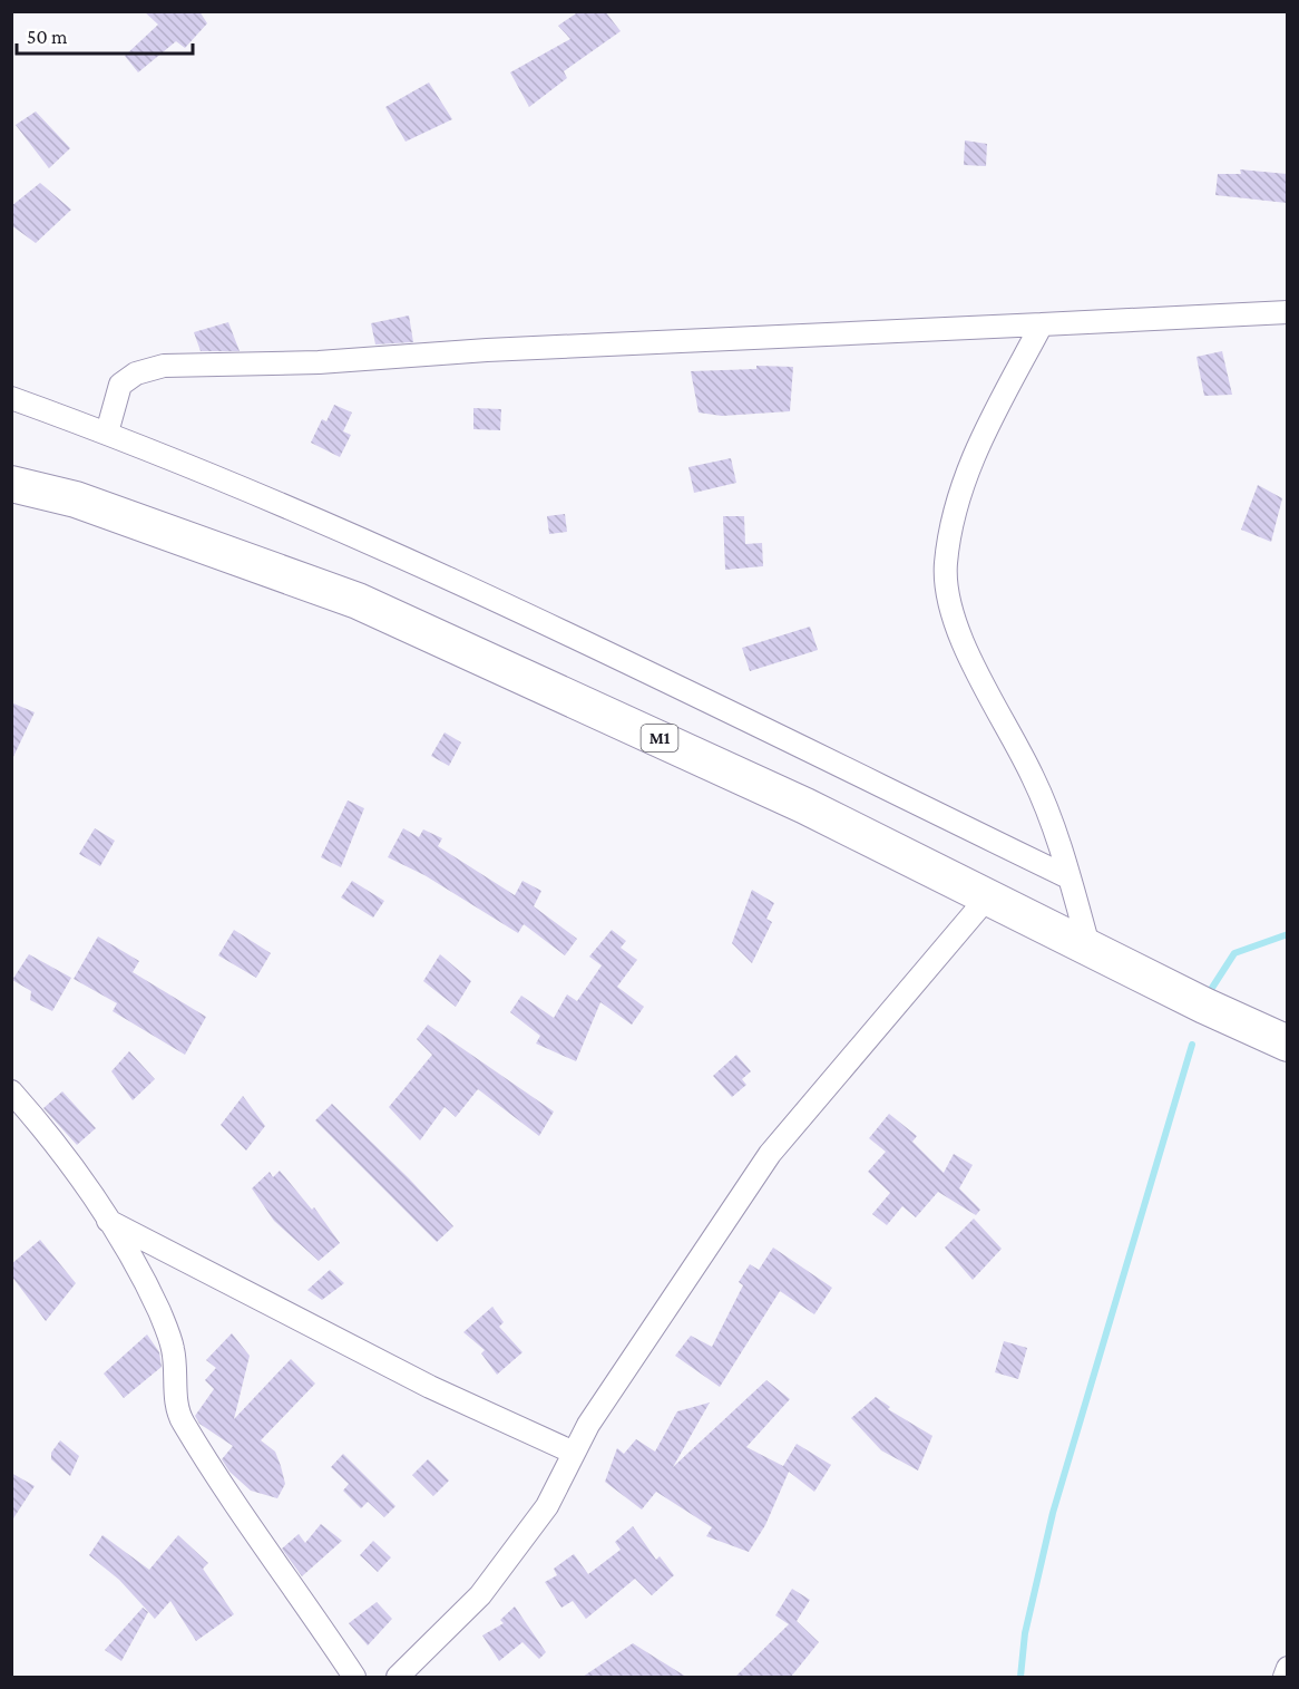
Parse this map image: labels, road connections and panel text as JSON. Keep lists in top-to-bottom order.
{
  "streets": {
    "highway": ["M1"]
  },
  "scale_bar": "50 m"
}
